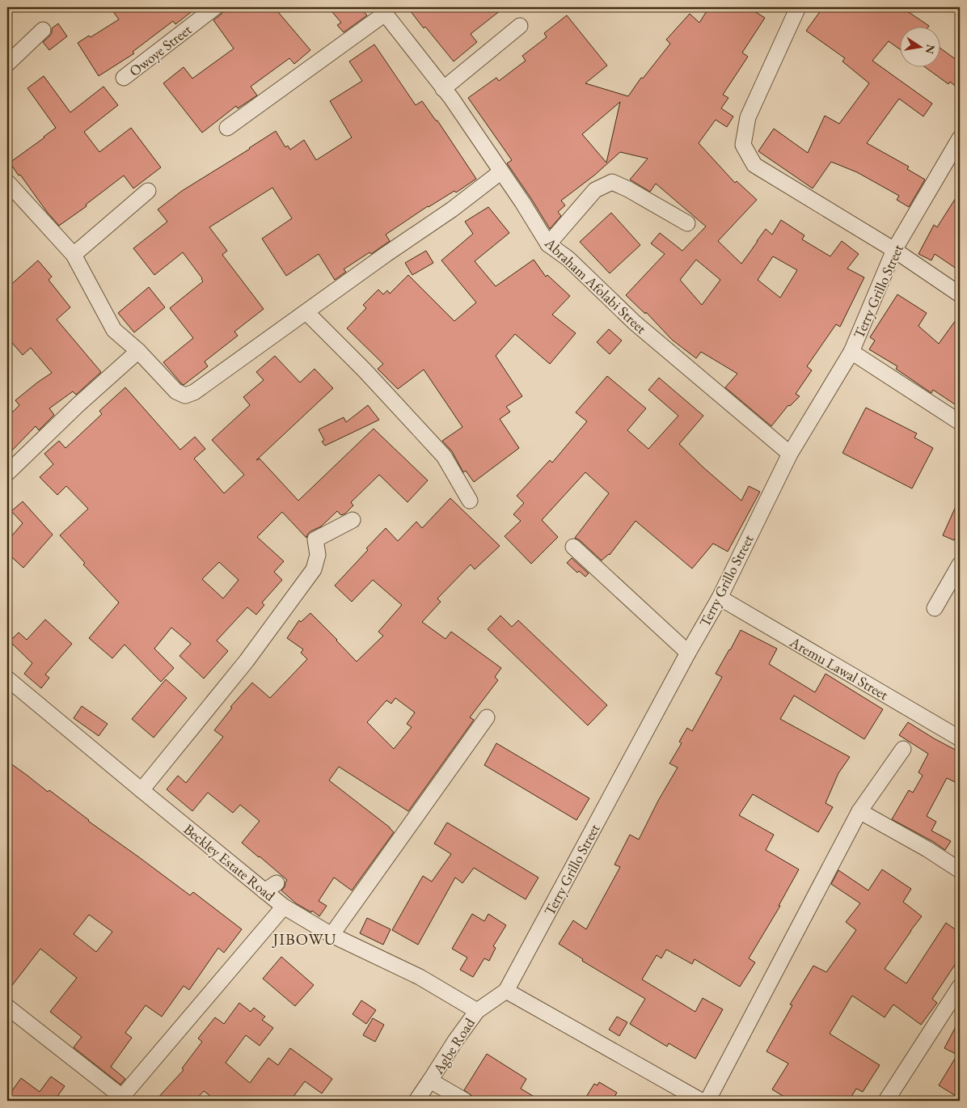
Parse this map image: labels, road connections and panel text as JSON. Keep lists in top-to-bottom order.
{
  "streets": {
    "street": [
      "Owoye Street",
      "Abraham Afolabi Street",
      "Terry Grillo Street",
      "Aremu Lawal Street",
      "Beckley Estate Road",
      "Agbe Road"
    ]
  },
  "crossings": [
    ["Abraham Afolabi Street", "Terry Grillo Street"],
    ["Terry Grillo Street", "Aremu Lawal Street"],
    ["Terry Grillo Street", "Beckley Estate Road"],
    ["Terry Grillo Street", "Agbe Road"],
    ["Beckley Estate Road", "Agbe Road"]
  ],
  "districts": ["JIBOWU"],
  "north": "right"
}
